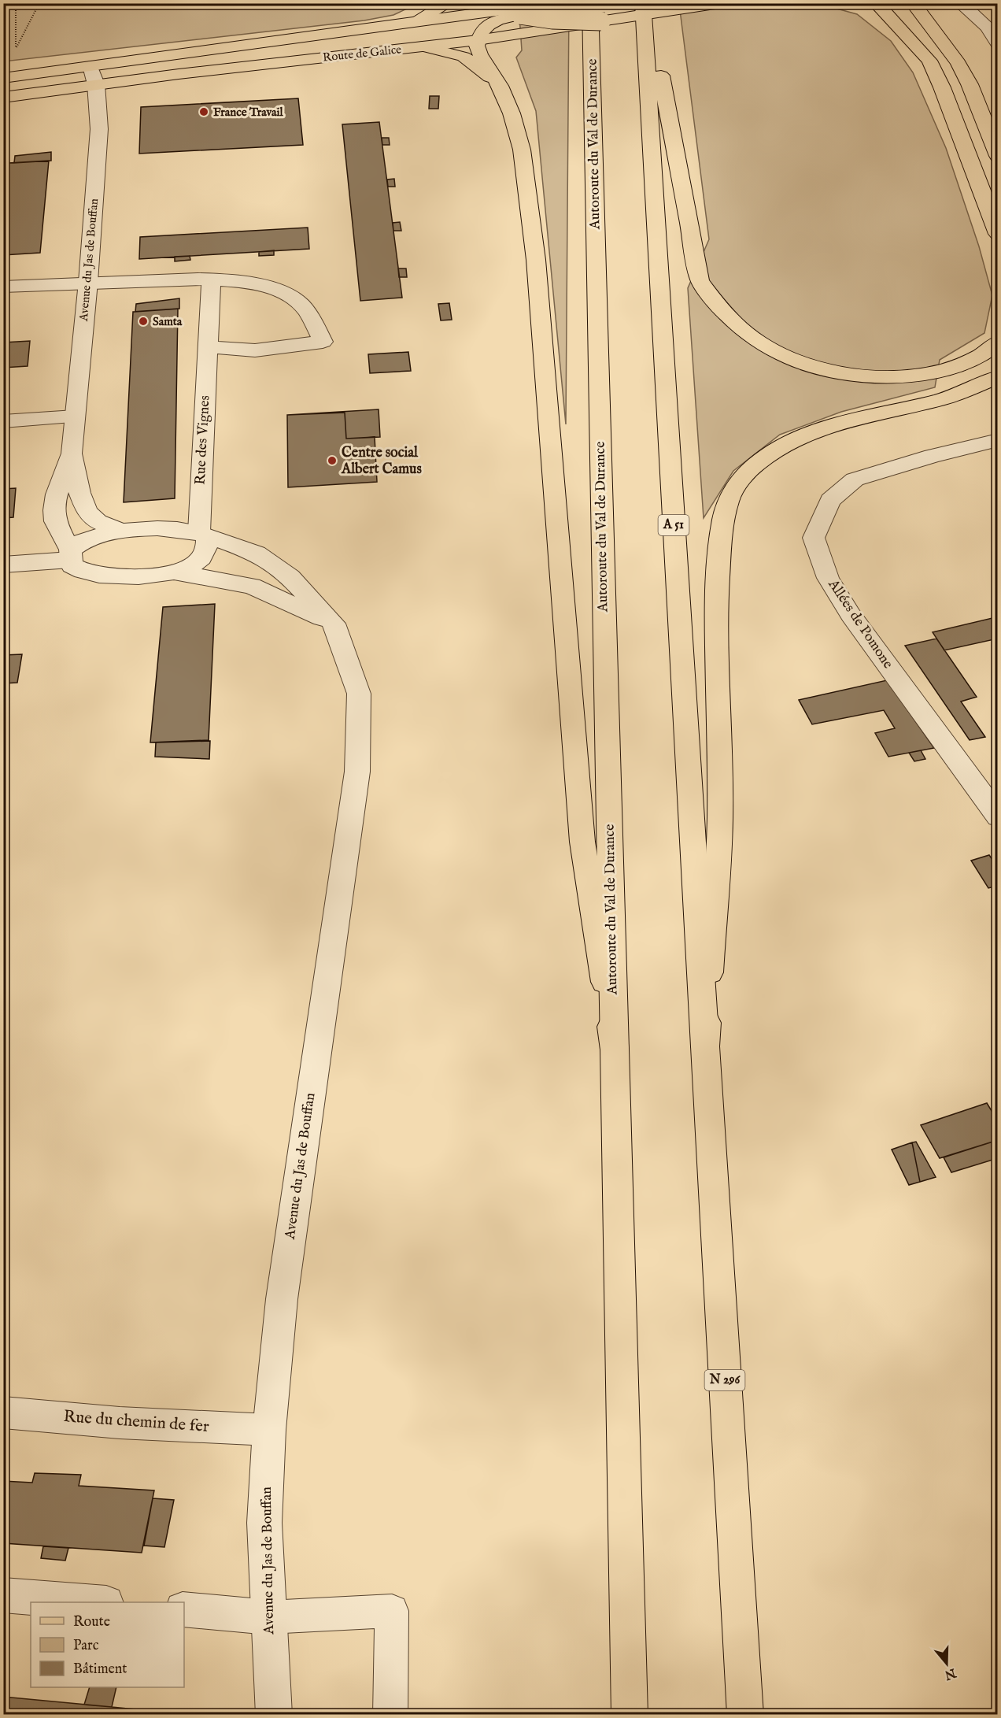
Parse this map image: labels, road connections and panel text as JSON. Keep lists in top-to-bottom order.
{
  "streets": {
    "main road": [
      "Route de Galice",
      "Autoroute du Val de Durance",
      "A 51",
      "N 296"
    ],
    "street": [
      "Avenue du Jas de Bouffan",
      "Rue des Vignes",
      "Allées de Pomone",
      "Rue du chemin de fer"
    ]
  },
  "crossings": [
    ["Route de Galice", "Avenue du Jas de Bouffan"],
    ["Avenue du Jas de Bouffan", "Rue des Vignes"],
    ["Avenue du Jas de Bouffan", "Rue du chemin de fer"],
    ["A 51", "N 296"]
  ],
  "places": ["France Travail", "Samta", "Centre social Albert Camus"],
  "legend": ["Route", "Parc", "Bâtiment"],
  "north": "bottom"
}
